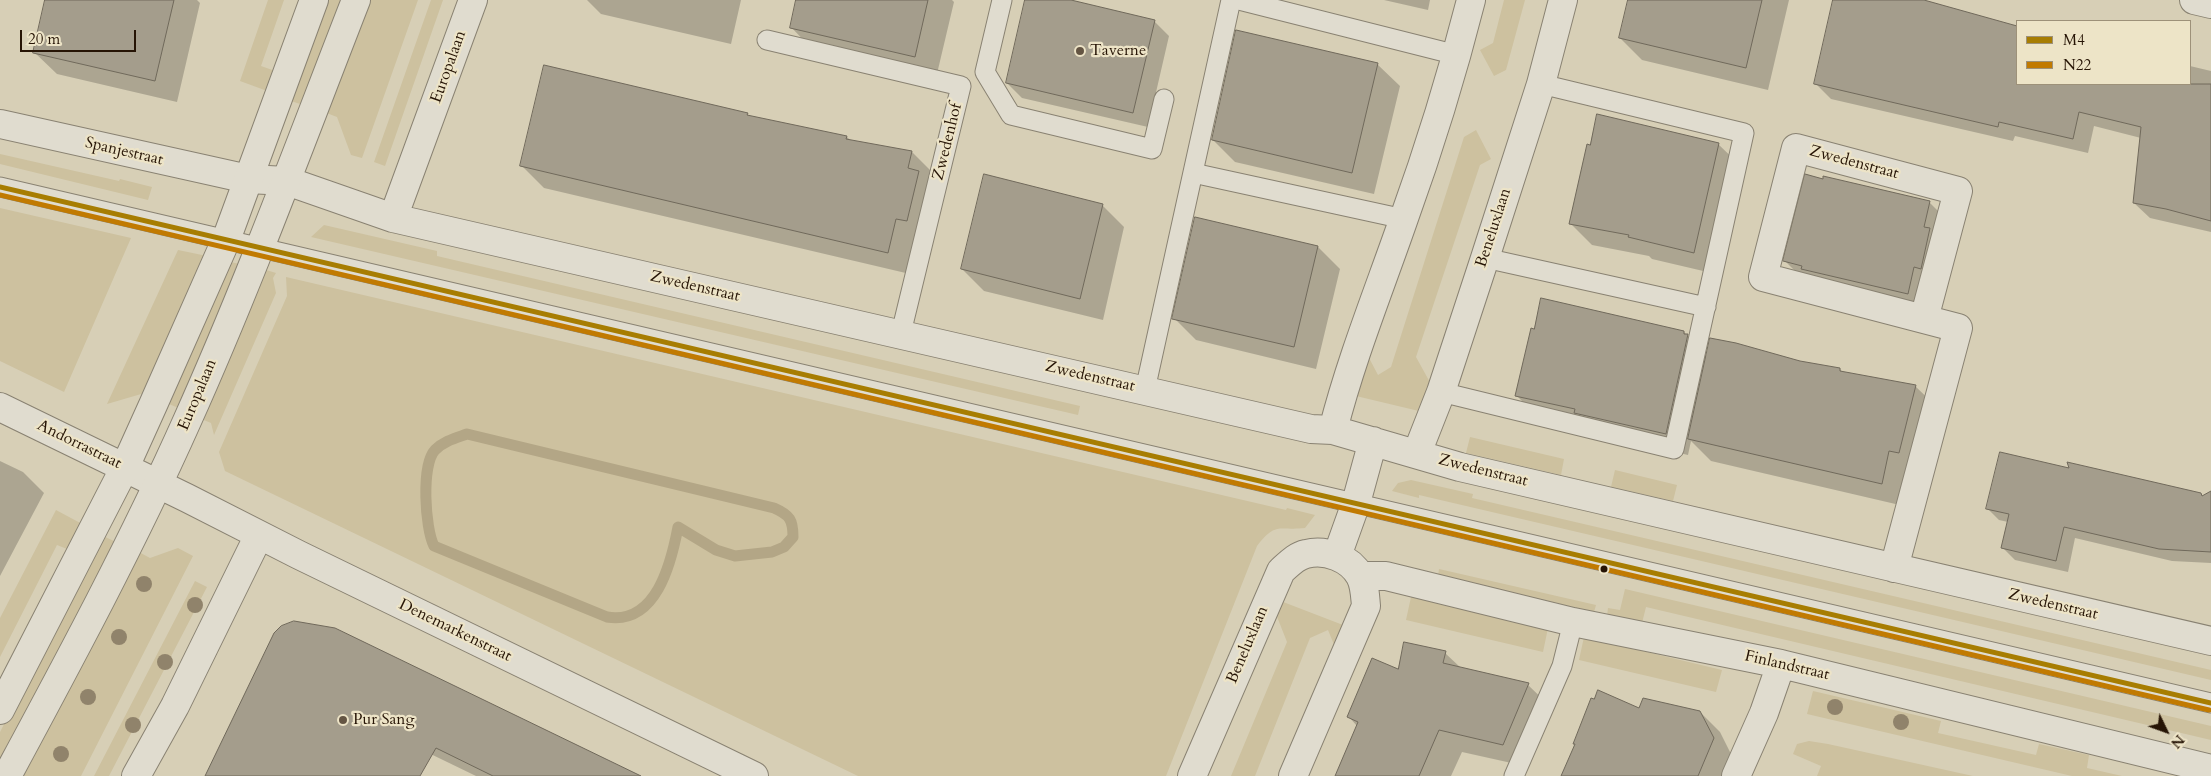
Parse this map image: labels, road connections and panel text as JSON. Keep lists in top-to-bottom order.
{
  "streets": {
    "street": [
      "Europalaan",
      "Spanjestraat",
      "Zwedenstraat",
      "Beneluxlaan",
      "Andorrastraat",
      "Denemarkenstraat",
      "Finlandstraat"
    ],
    "lane": ["Zwedenhof"]
  },
  "crossings": [
    ["Europalaan", "Spanjestraat"],
    ["Europalaan", "Zwedenstraat"],
    ["Europalaan", "Andorrastraat"],
    ["Europalaan", "Denemarkenstraat"],
    ["Zwedenhof", "Zwedenstraat"],
    ["Spanjestraat", "Zwedenstraat"],
    ["Zwedenstraat", "Beneluxlaan"],
    ["Andorrastraat", "Denemarkenstraat"]
  ],
  "places": ["Taverne", "Pur Sang"],
  "lines": ["transit line M4", "transit line N22"],
  "legend": ["M4", "N22"],
  "scale_bar": "20 m",
  "north": "bottom right"
}
